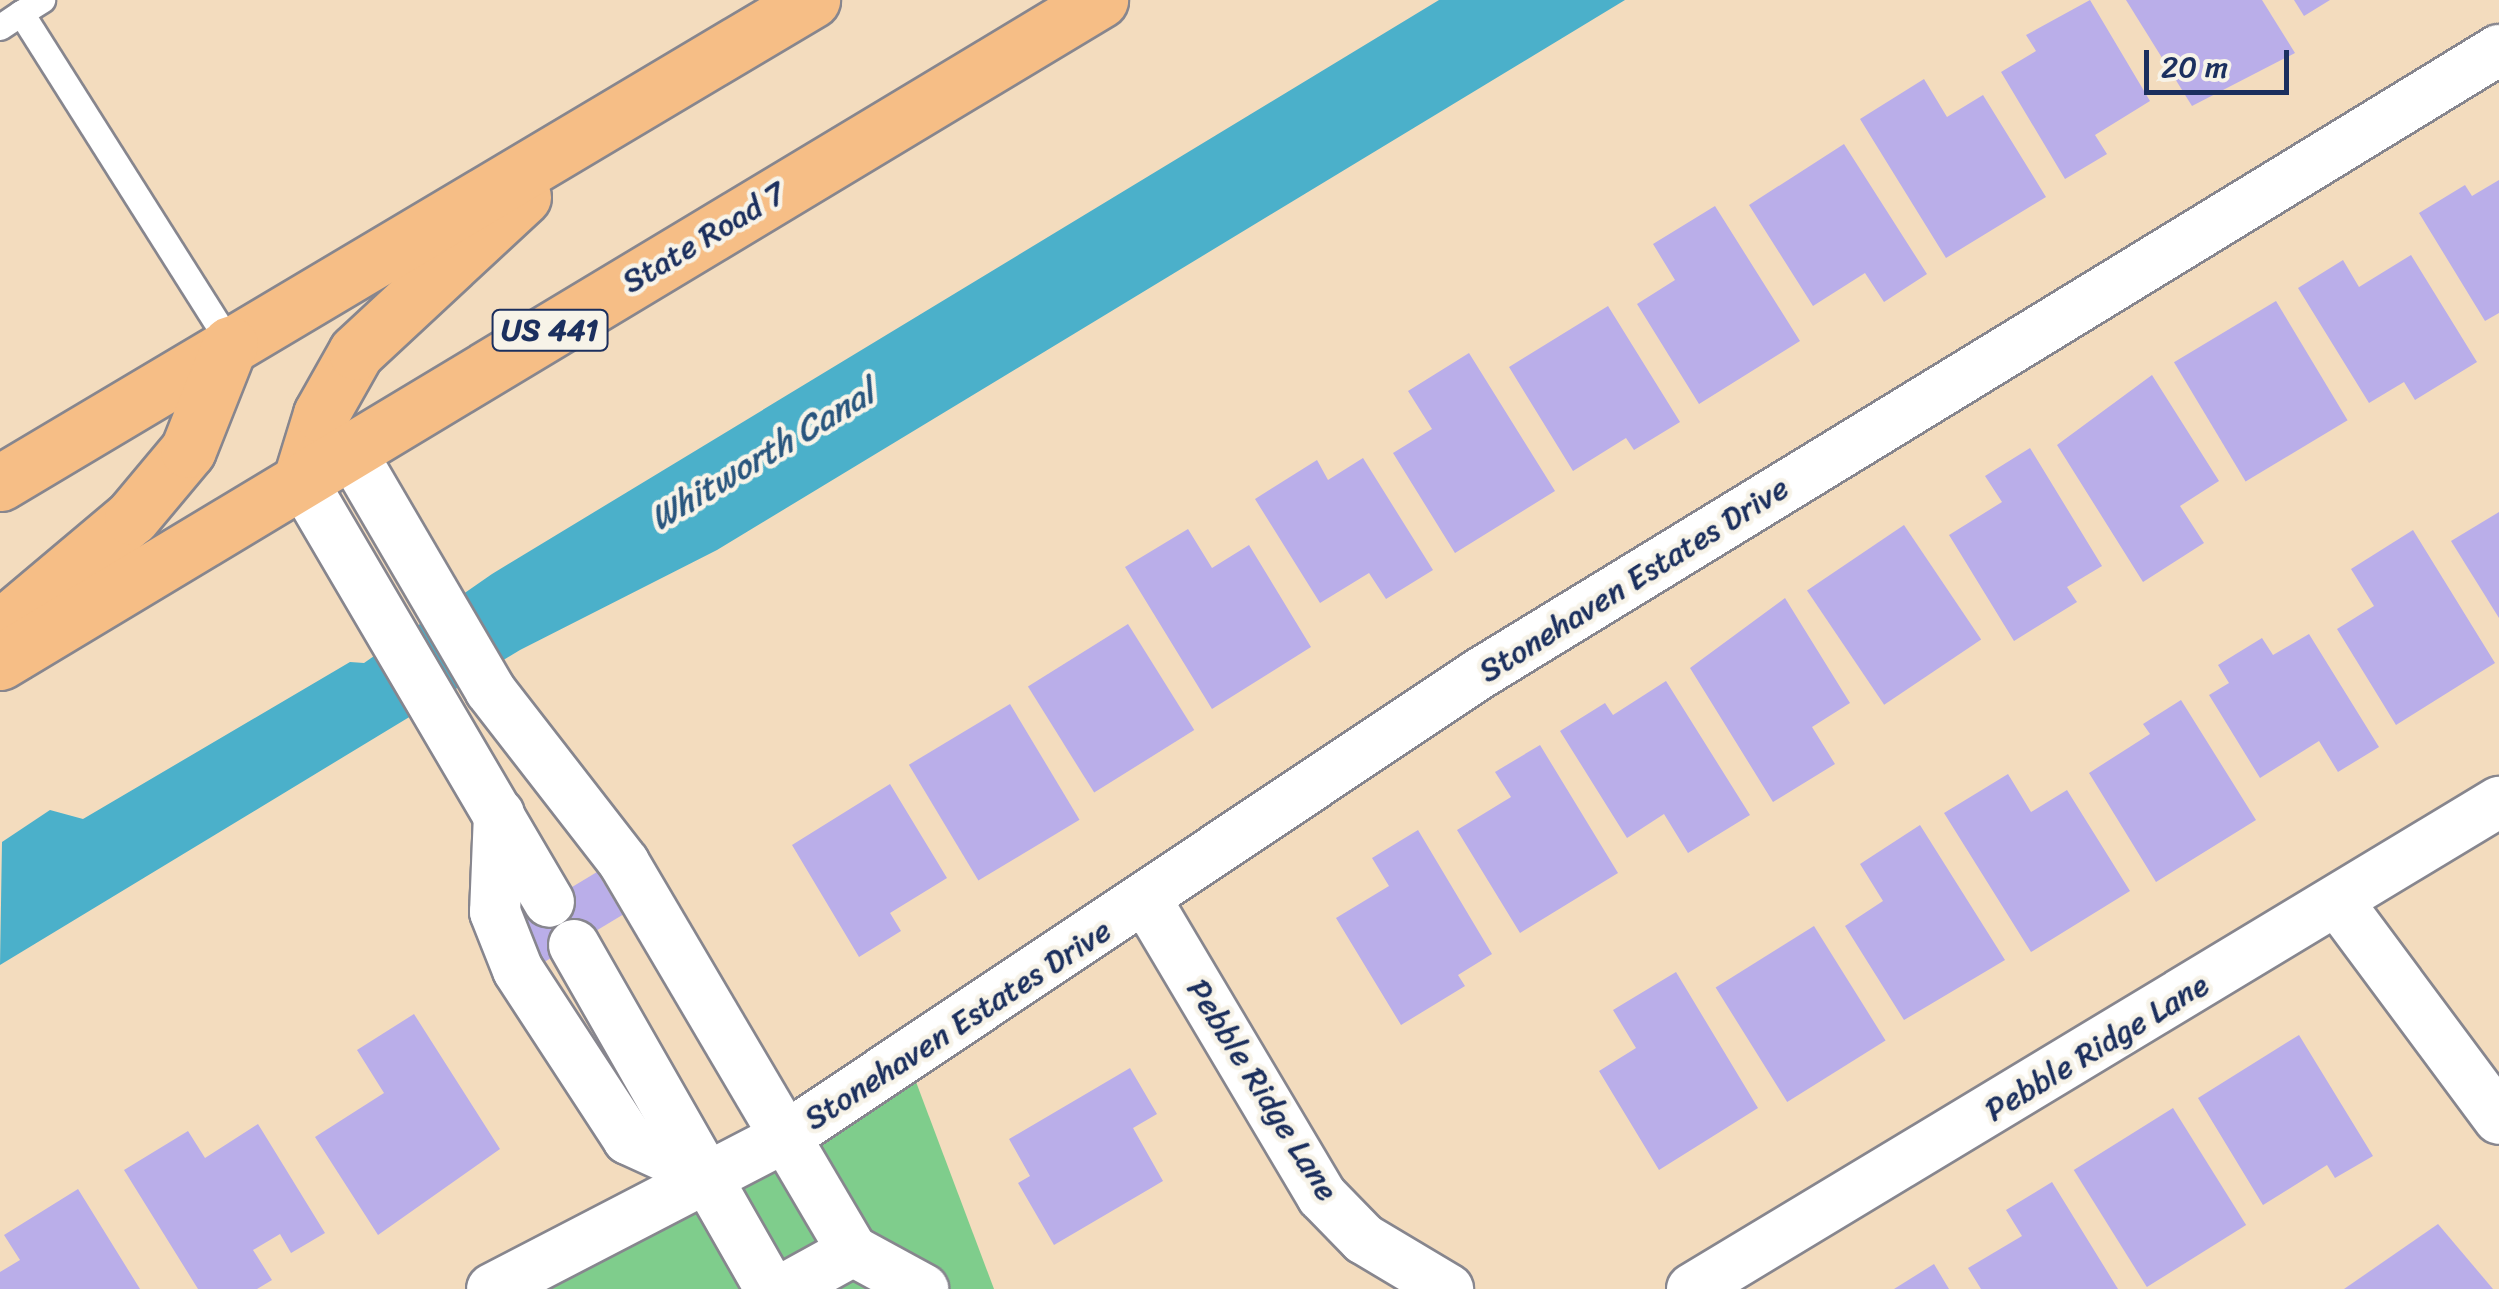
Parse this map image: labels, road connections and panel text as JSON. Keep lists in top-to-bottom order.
{
  "streets": {
    "main road": ["State Road 7", "US 441"],
    "street": ["Stonehaven Estates Drive", "Pebble Ridge Lane"]
  },
  "crossings": [
    ["State Road 7", "Stonehaven Estates Drive"],
    ["Stonehaven Estates Drive", "Pebble Ridge Lane"]
  ],
  "water": ["Whitworth Canal"],
  "scale_bar": "20 m"
}
